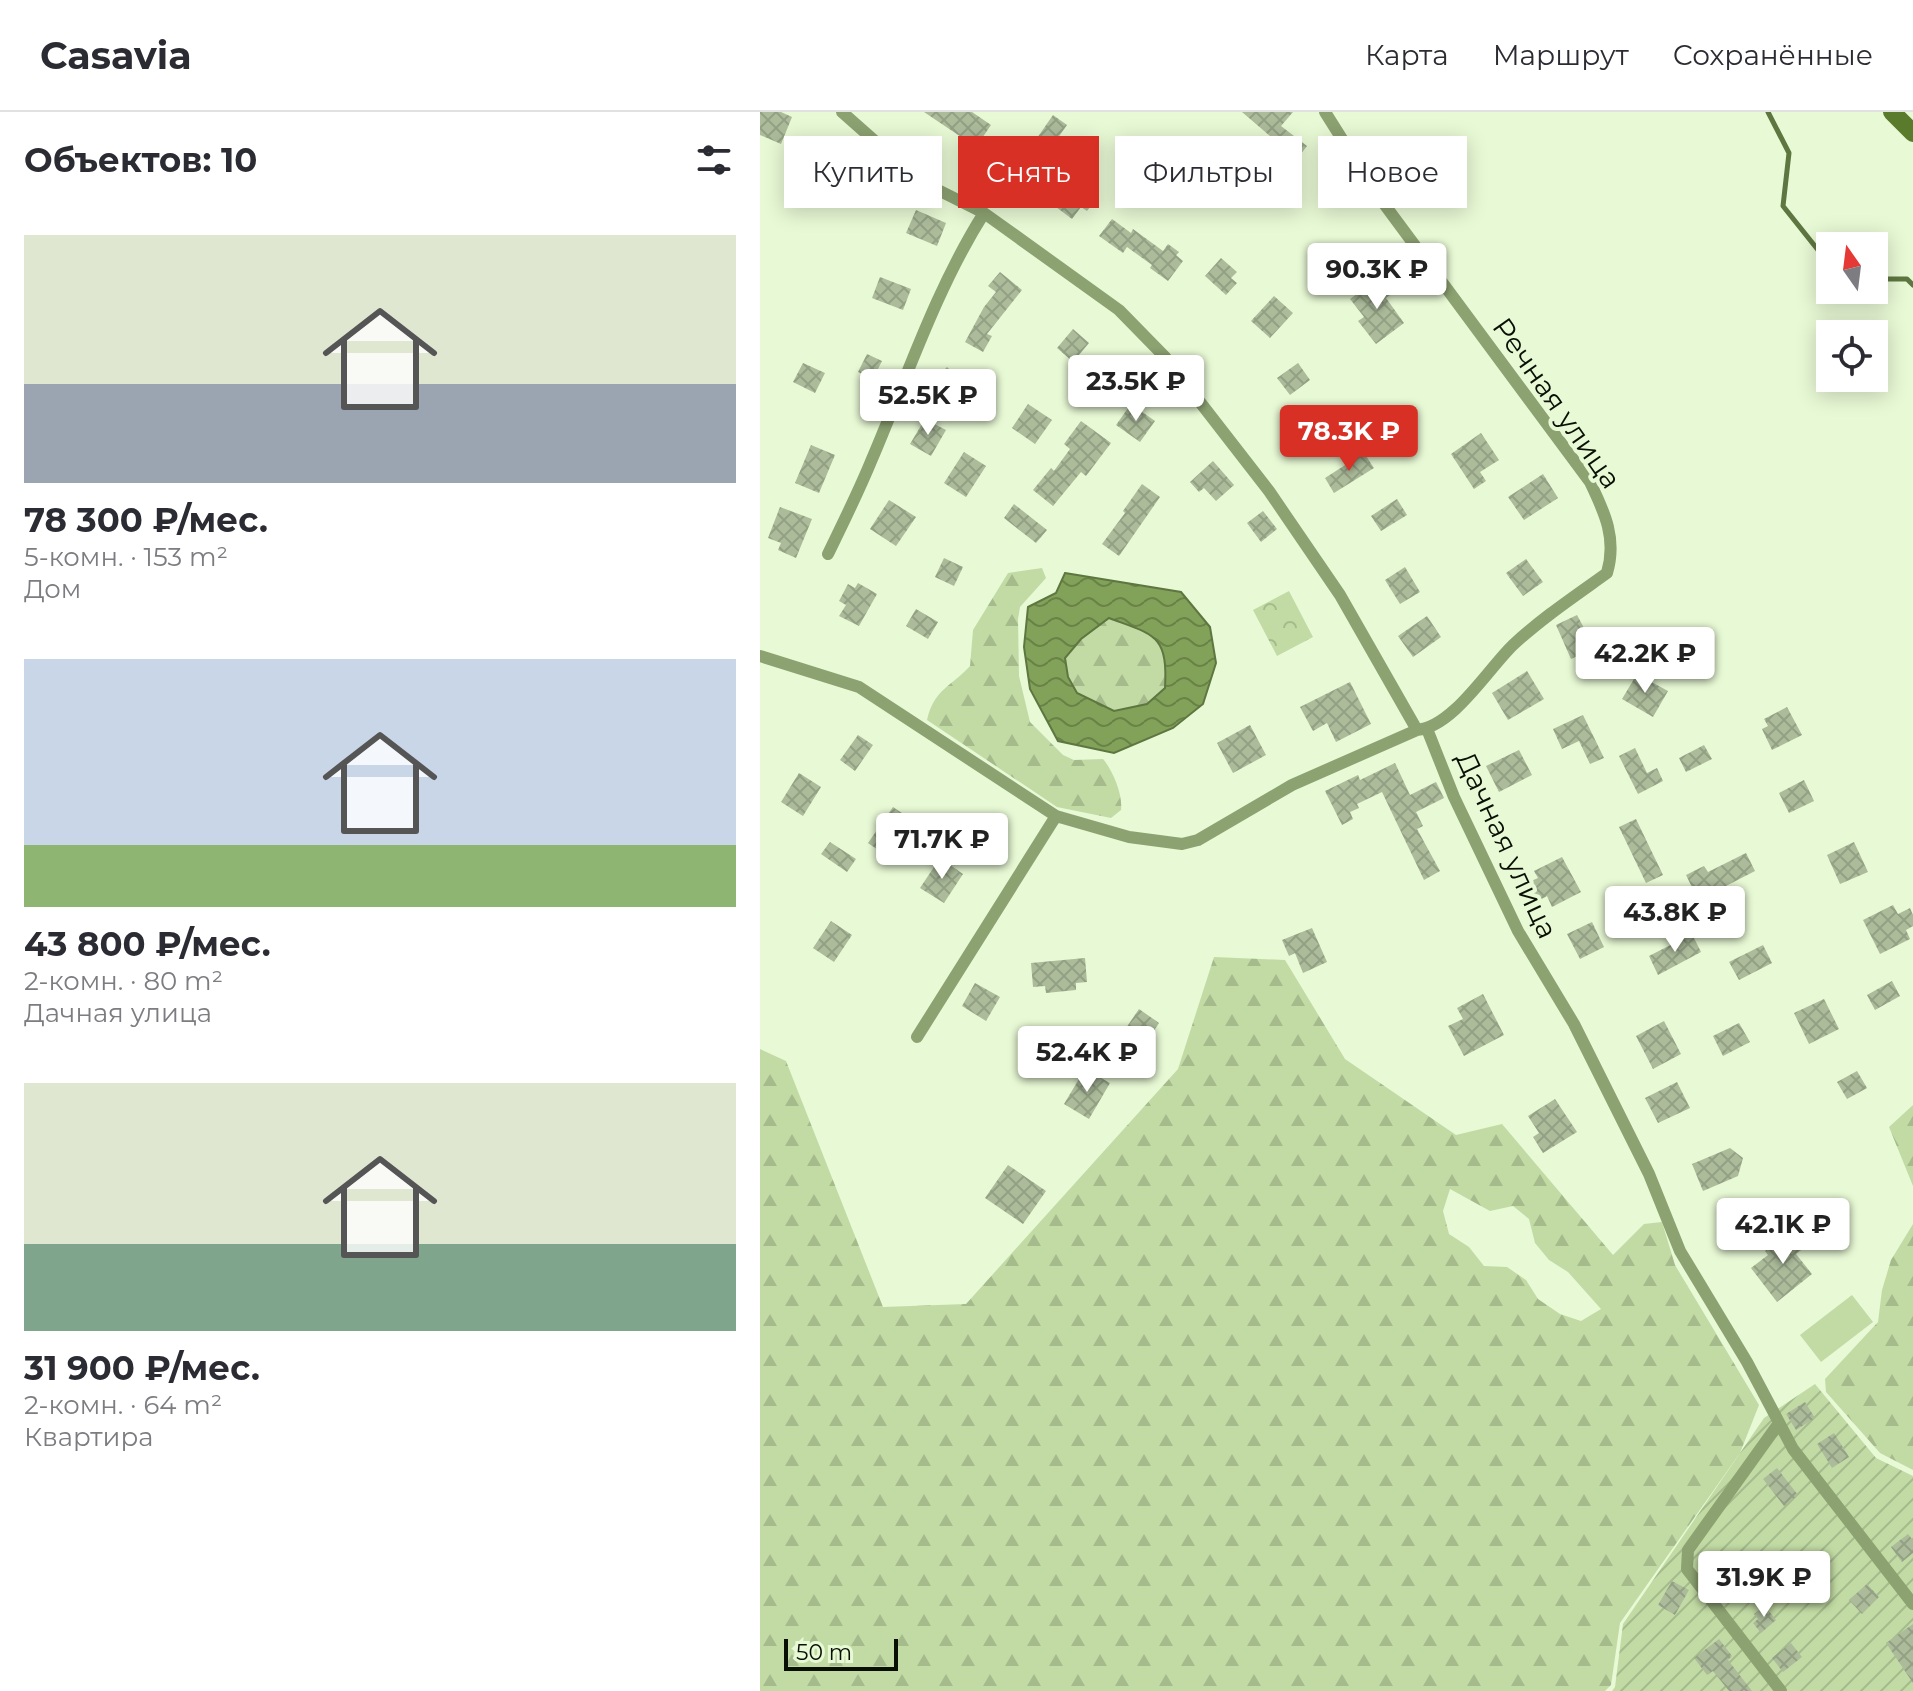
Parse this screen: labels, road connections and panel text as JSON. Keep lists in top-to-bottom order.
{
  "streets": {
    "street": ["Речная улица", "Дачная улица"]
  },
  "crossings": [
    ["Речная улица", "Дачная улица"]
  ],
  "scale_bar": "50 m",
  "north": "top",
  "page": {
    "header": "Casavia",
    "nav": ["Карта", "Маршрут", "Сохранённые"],
    "heading": "Объектов: 10",
    "chip": [
      "Купить",
      "Снять",
      "Фильтры",
      "Новое"
    ],
    "list": [
      {
        "name": "78 300 ₽/мес.",
        "note": "5-комн. · 153 m² · Дом"
      },
      {
        "name": "43 800 ₽/мес.",
        "note": "2-комн. · 80 m² · Дачная улица"
      },
      {
        "name": "31 900 ₽/мес.",
        "note": "2-комн. · 64 m² · Квартира"
      }
    ],
    "price": [
      "90.3K ₽",
      "23.5K ₽",
      "52.5K ₽",
      "78.3K ₽",
      "42.2K ₽",
      "71.7K ₽",
      "43.8K ₽",
      "52.4K ₽",
      "42.1K ₽",
      "31.9K ₽"
    ],
    "scale": "50 m"
  }
}
